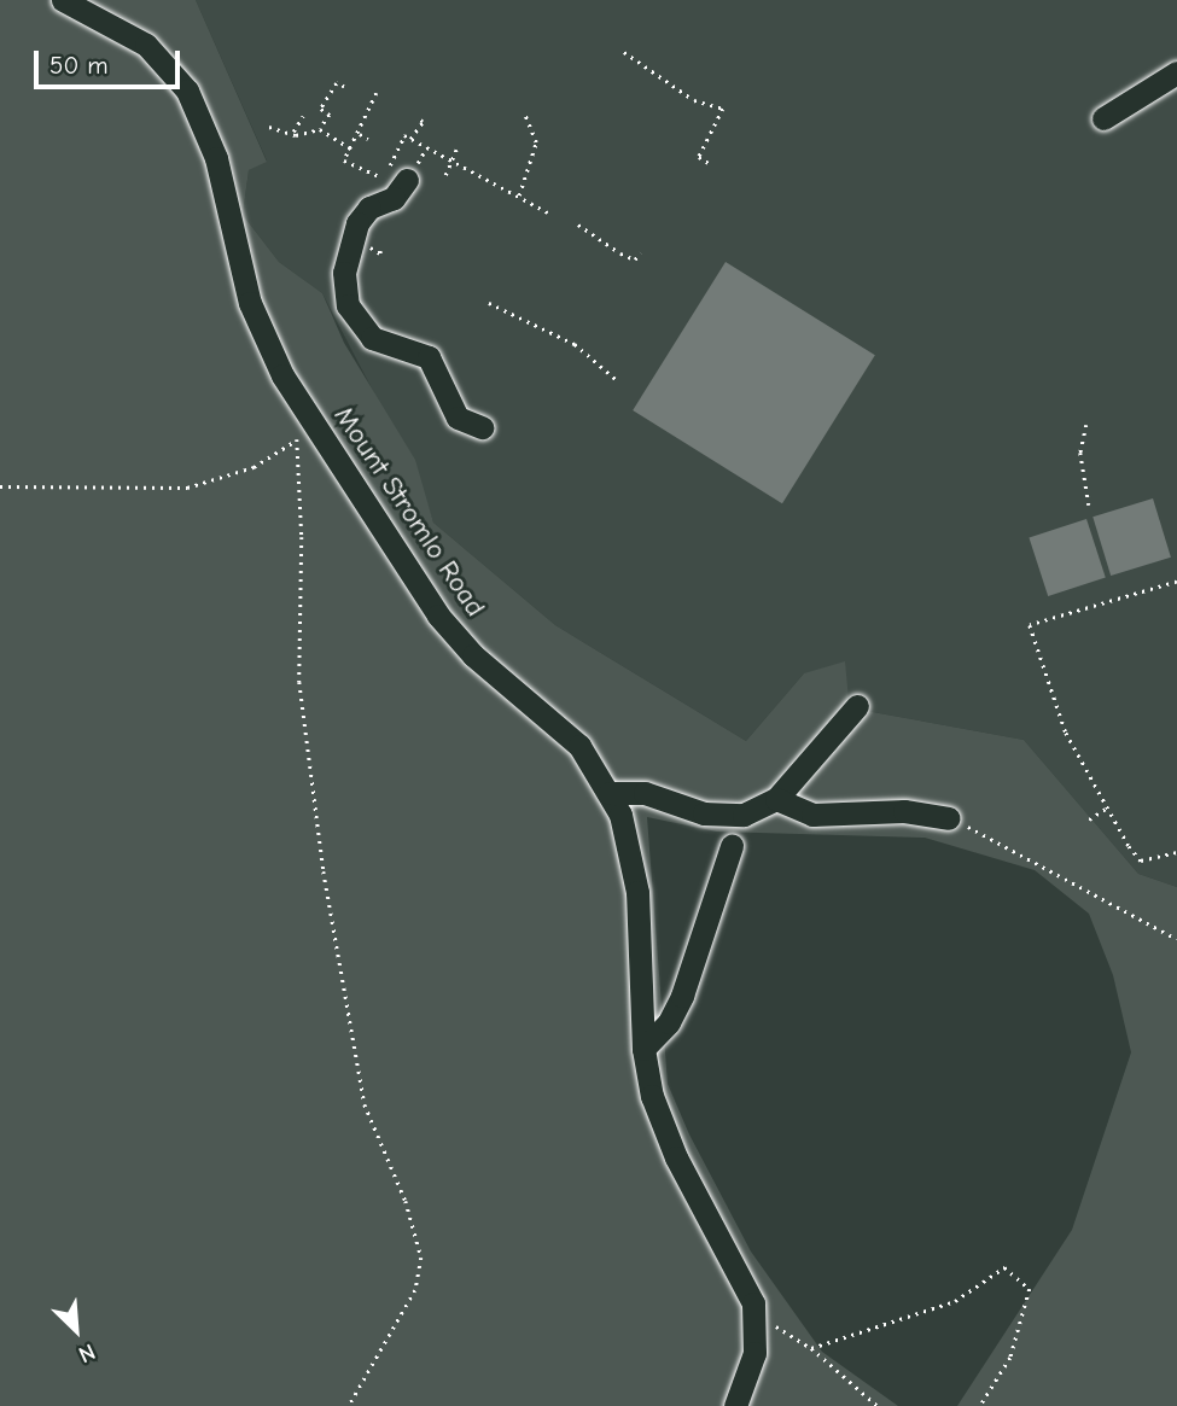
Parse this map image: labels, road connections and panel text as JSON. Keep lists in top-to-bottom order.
{
  "streets": {
    "street": ["Mount Stromlo Road"]
  },
  "scale_bar": "50 m",
  "north": "bottom right"
}
